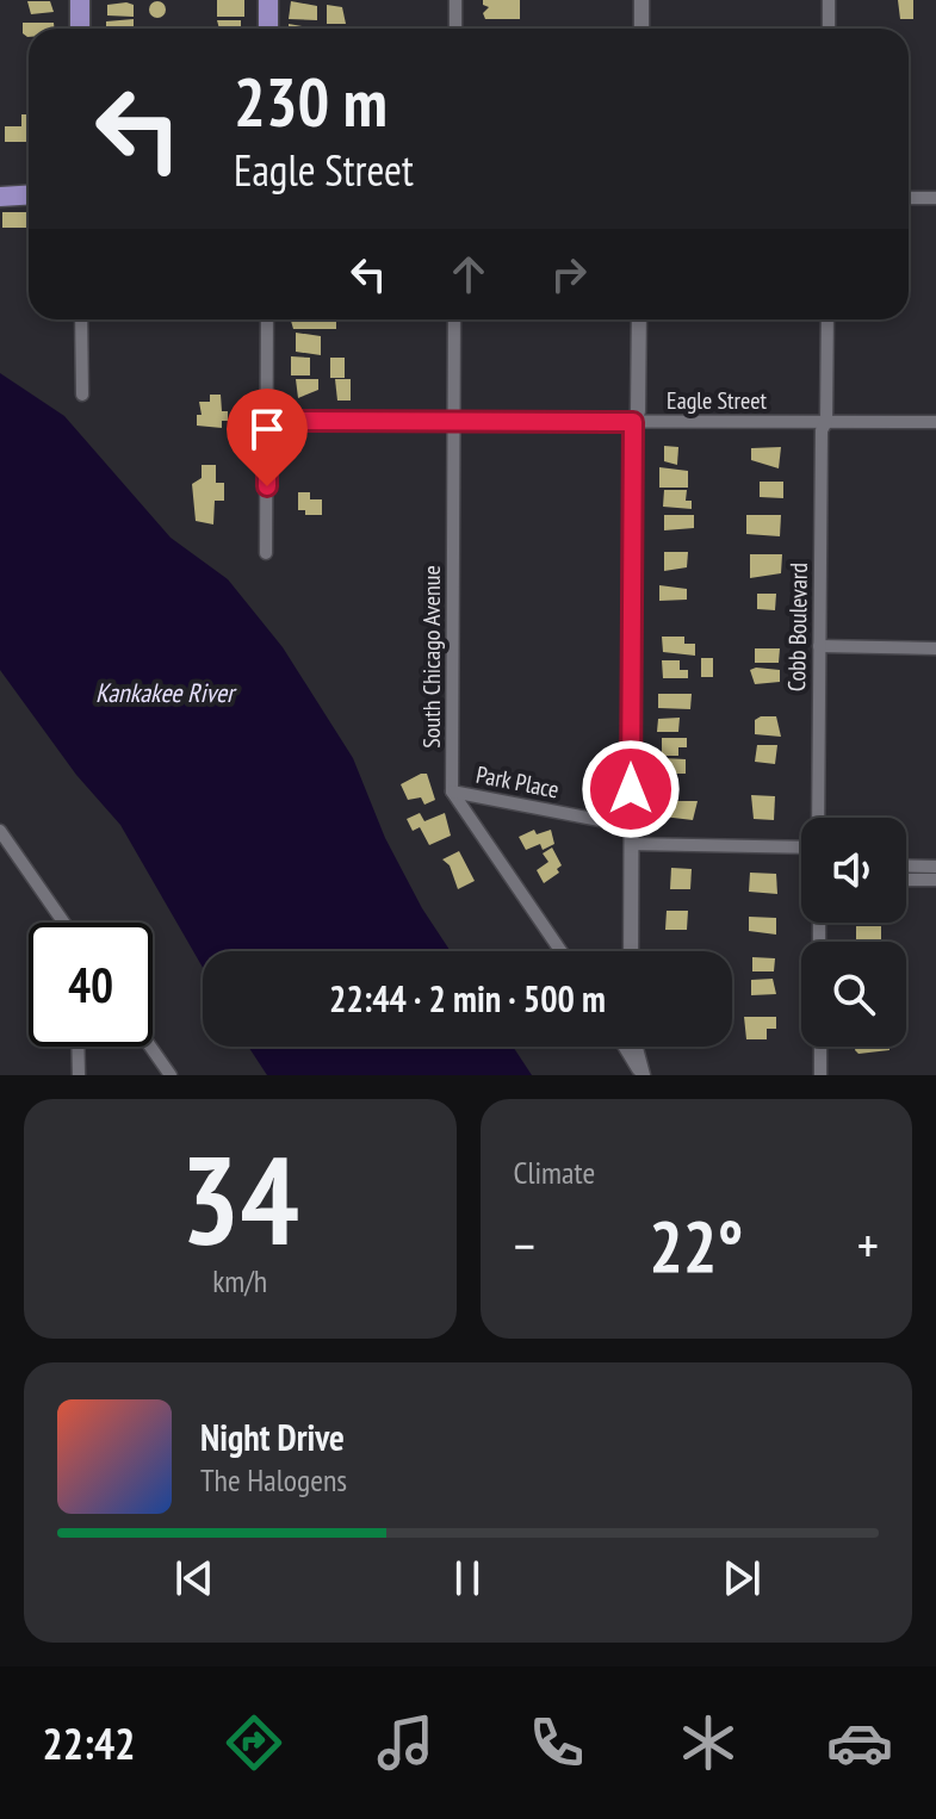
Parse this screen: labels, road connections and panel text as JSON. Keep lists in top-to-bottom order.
{
  "streets": {
    "street": [
      "Eagle Street",
      "Cobb Boulevard",
      "South Chicago Avenue",
      "Park Place"
    ]
  },
  "crossings": [
    ["Eagle Street", "Cobb Boulevard"],
    ["Eagle Street", "South Chicago Avenue"],
    ["South Chicago Avenue", "Park Place"]
  ],
  "water": ["Kankakee River"],
  "page": {
    "turn": ["230 m", "Eagle Street"],
    "limit": "40",
    "trip": "22:44 · 2 min · 500 m",
    "tile": [
      ["34", "km/h"],
      "Climate"
    ],
    "heat": ["−", "22°", "+"],
    "song": ["Night Drive", "The Halogens"],
    "tabs": "22:42"
  }
}
